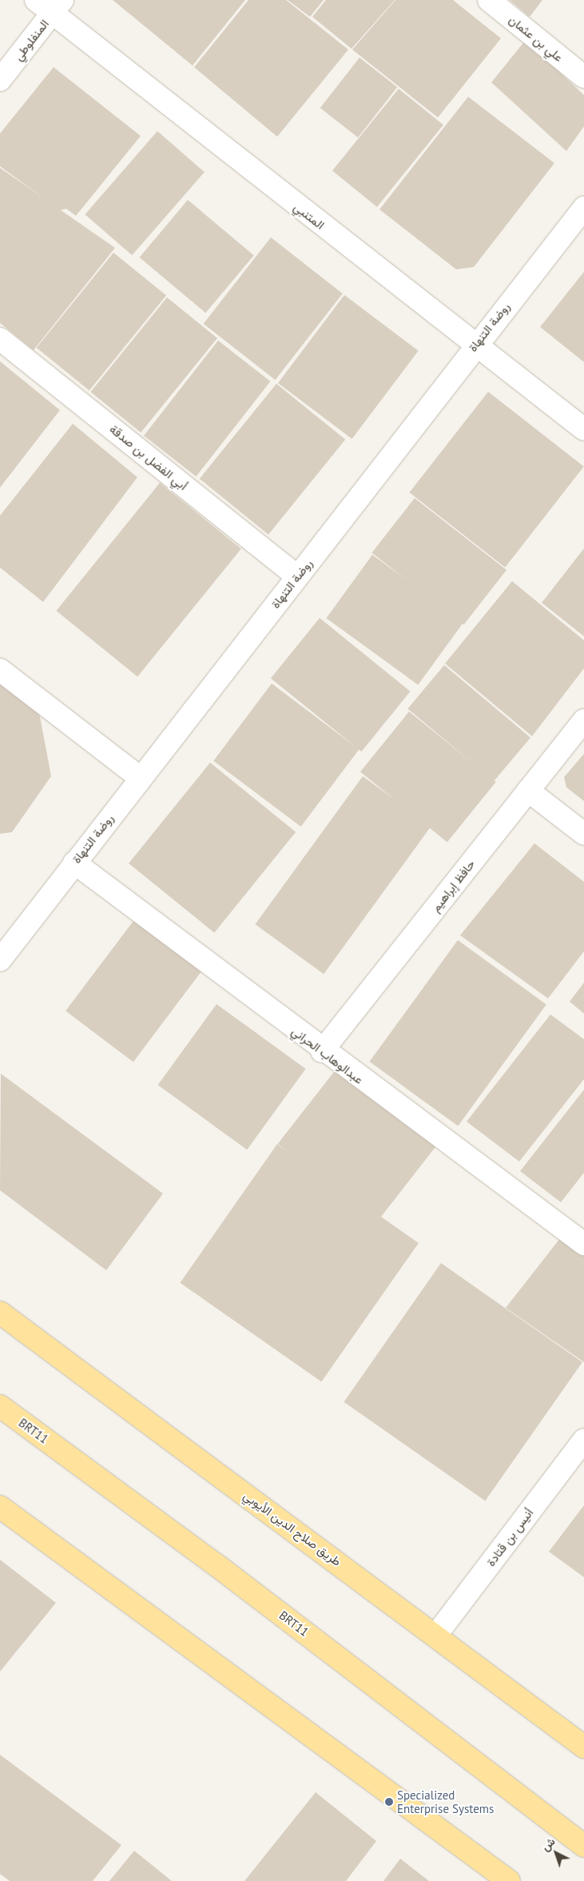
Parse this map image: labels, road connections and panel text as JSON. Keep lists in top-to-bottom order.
{
  "streets": {
    "main road": ["BRT11", "طريق صلاح الدين الأيوبي"],
    "street": [
      "علي بن عثمان",
      "المنفلوطي",
      "المتنبي",
      "روضة التنهاة",
      "أبي الفضل بن صدقة",
      "حافظ إبراهيم",
      "عبدالوهاب الحراني",
      "أنيس بن قتادة"
    ]
  },
  "crossings": [
    ["المنفلوطي", "المتنبي"],
    ["المتنبي", "روضة التنهاة"],
    ["روضة التنهاة", "أبي الفضل بن صدقة"],
    ["روضة التنهاة", "عبدالوهاب الحراني"],
    ["حافظ إبراهيم", "عبدالوهاب الحراني"],
    ["طريق صلاح الدين الأيوبي", "أنيس بن قتادة"]
  ],
  "places": ["Specialized Enterprise Systems"],
  "north": "top left"
}
